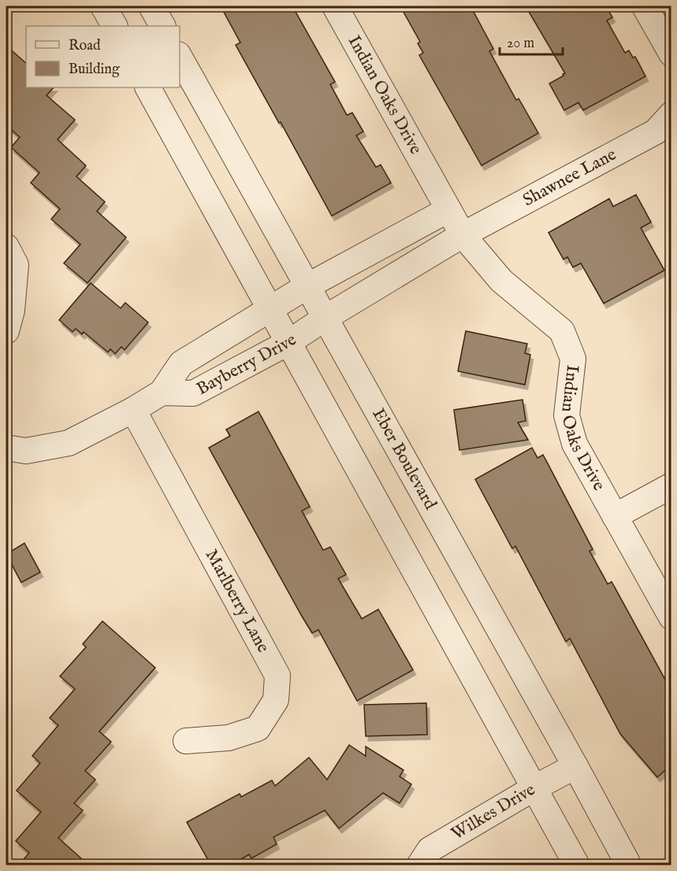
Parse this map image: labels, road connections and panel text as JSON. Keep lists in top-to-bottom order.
{
  "streets": {
    "street": [
      "Indian Oaks Drive",
      "Shawnee Lane",
      "Bayberry Drive",
      "Eber Boulevard",
      "Marlberry Lane",
      "Wilkes Drive"
    ]
  },
  "crossings": [
    ["Indian Oaks Drive", "Shawnee Lane"],
    ["Bayberry Drive", "Eber Boulevard"],
    ["Bayberry Drive", "Marlberry Lane"],
    ["Eber Boulevard", "Wilkes Drive"]
  ],
  "legend": ["Road", "Building"],
  "scale_bar": "20 m"
}
